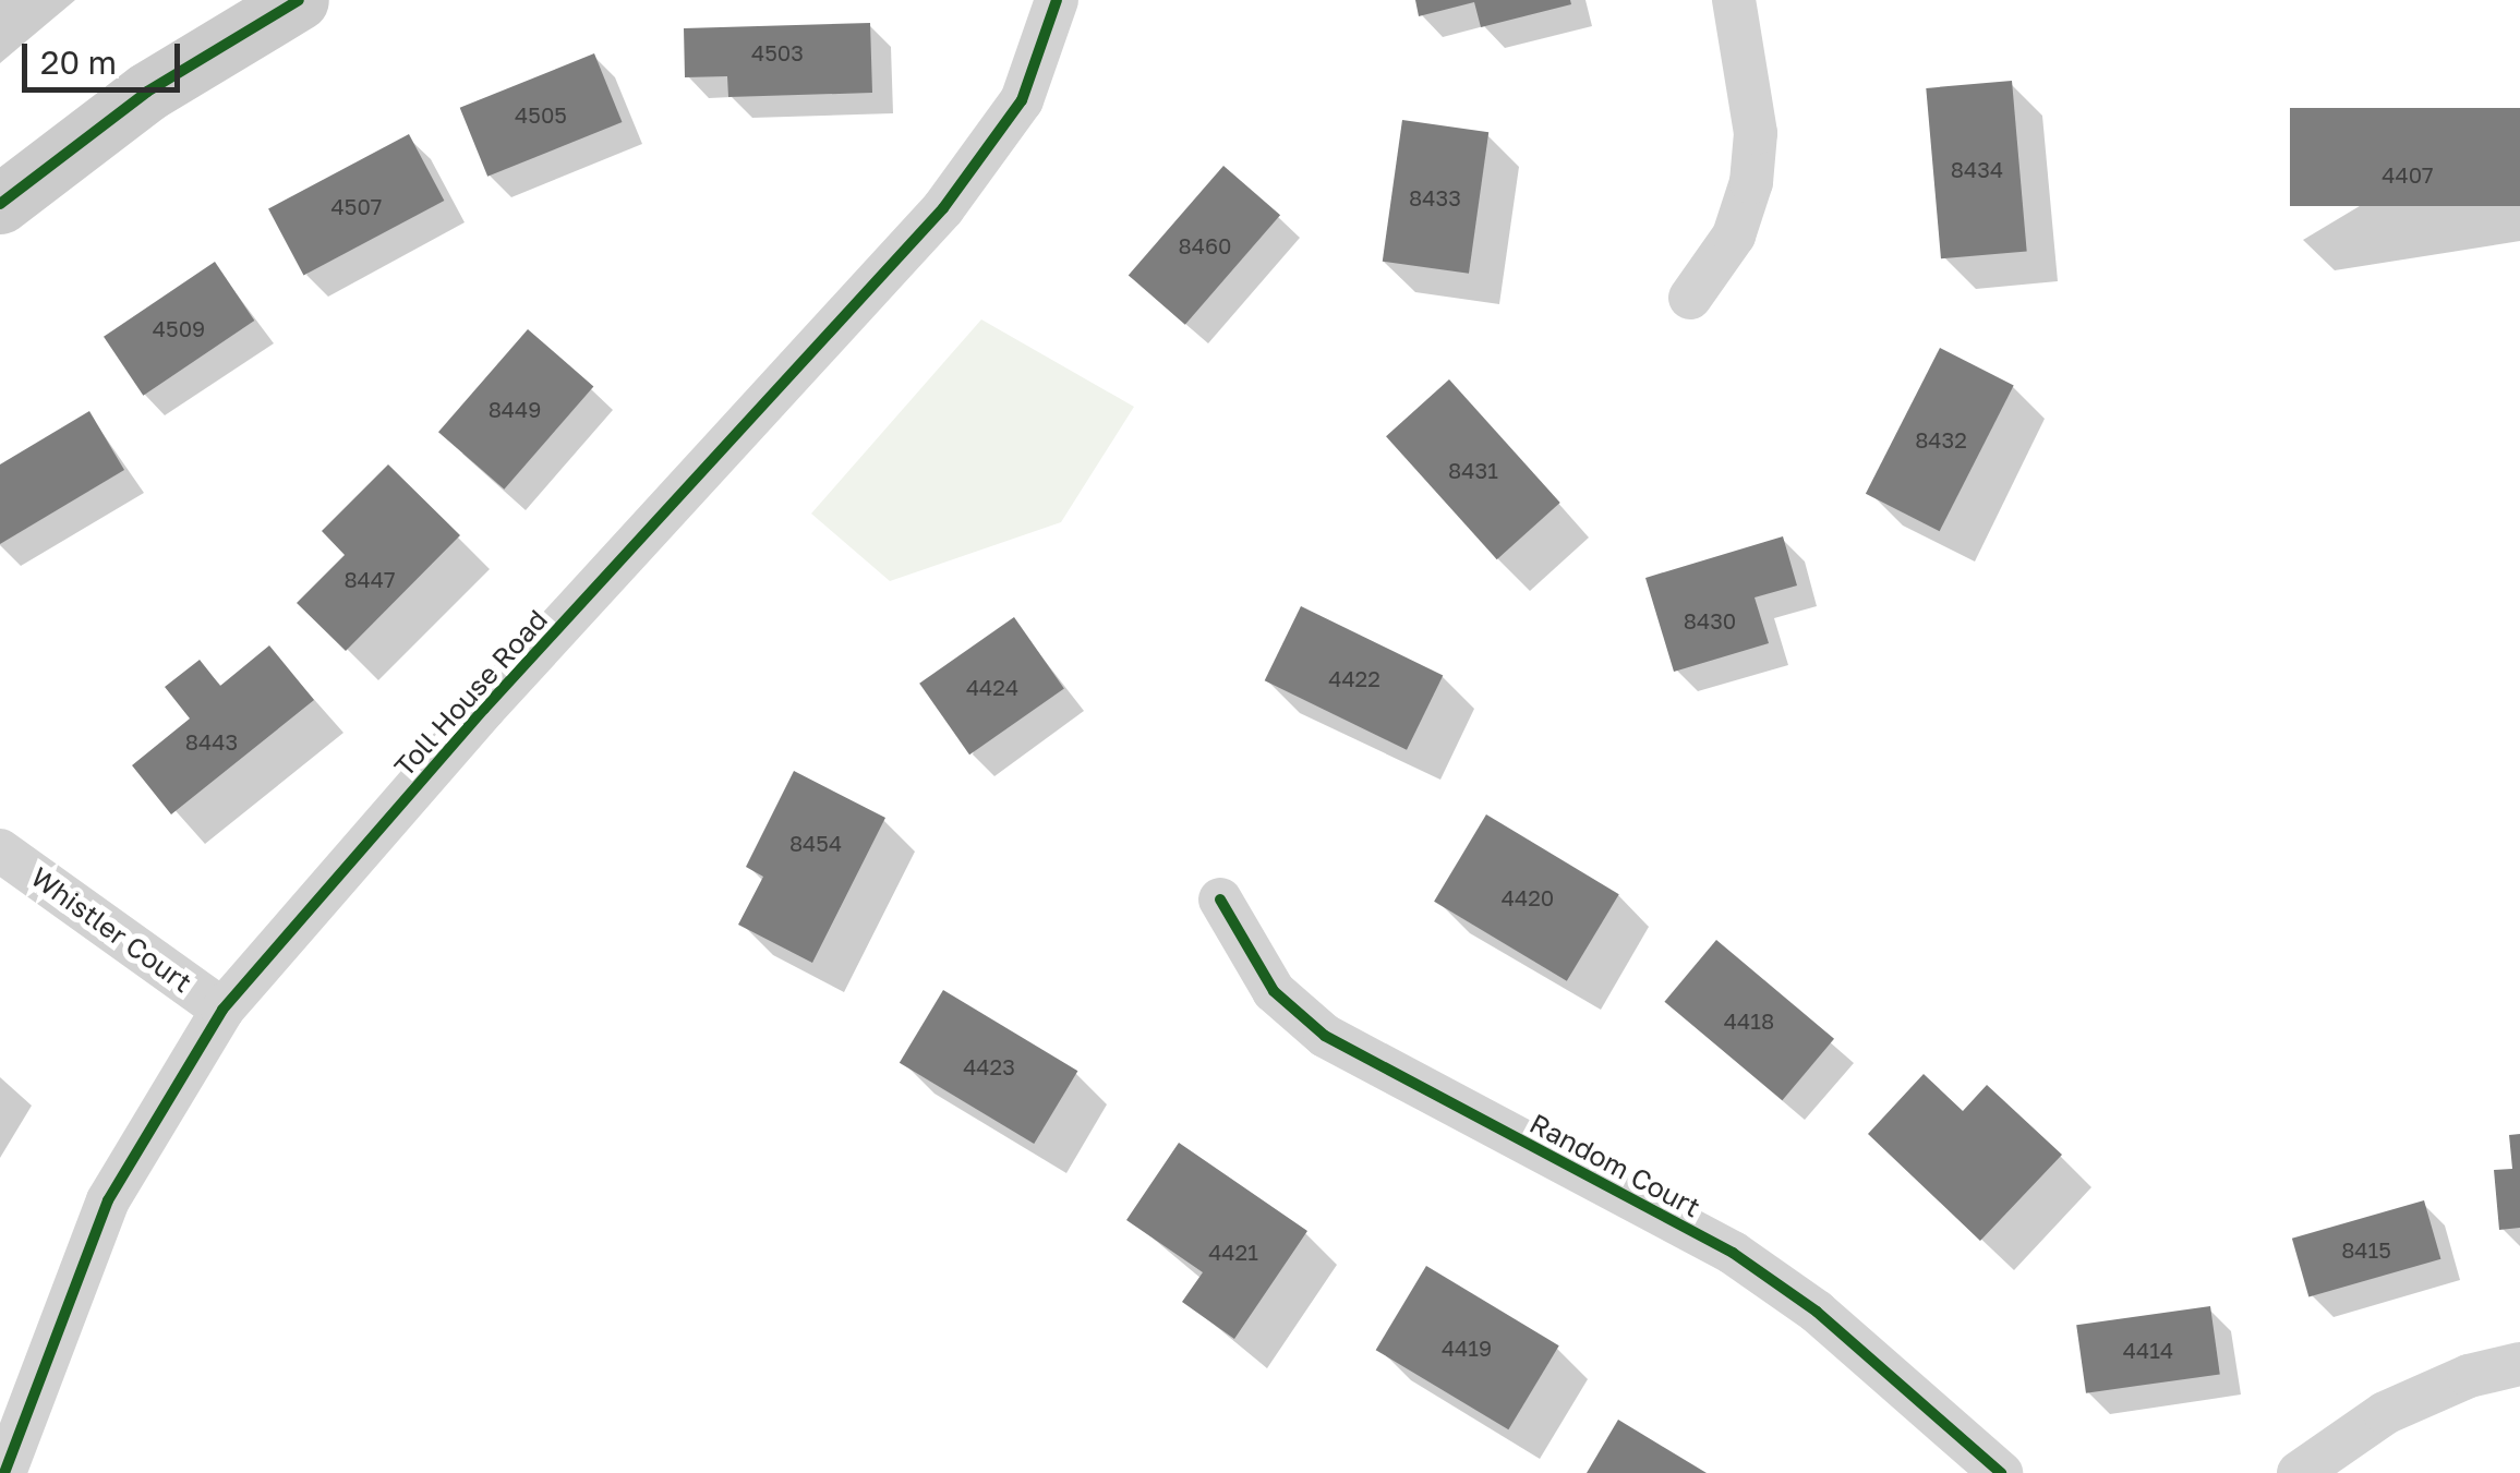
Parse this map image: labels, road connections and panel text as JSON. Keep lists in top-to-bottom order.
{
  "streets": {
    "street": ["Toll House Road", "Whistler Court", "Random Court"]
  },
  "crossings": [
    ["Toll House Road", "Whistler Court"]
  ],
  "house_numbers": [
    "4503",
    "4505",
    "8434",
    "4407",
    "8433",
    "4507",
    "8460",
    "4509",
    "8449",
    "8432",
    "8431",
    "8447",
    "8430",
    "4422",
    "4424",
    "8443",
    "8454",
    "4420",
    "4418",
    "4423",
    "8415",
    "4421",
    "4419",
    "4414"
  ],
  "scale_bar": "20 m"
}
